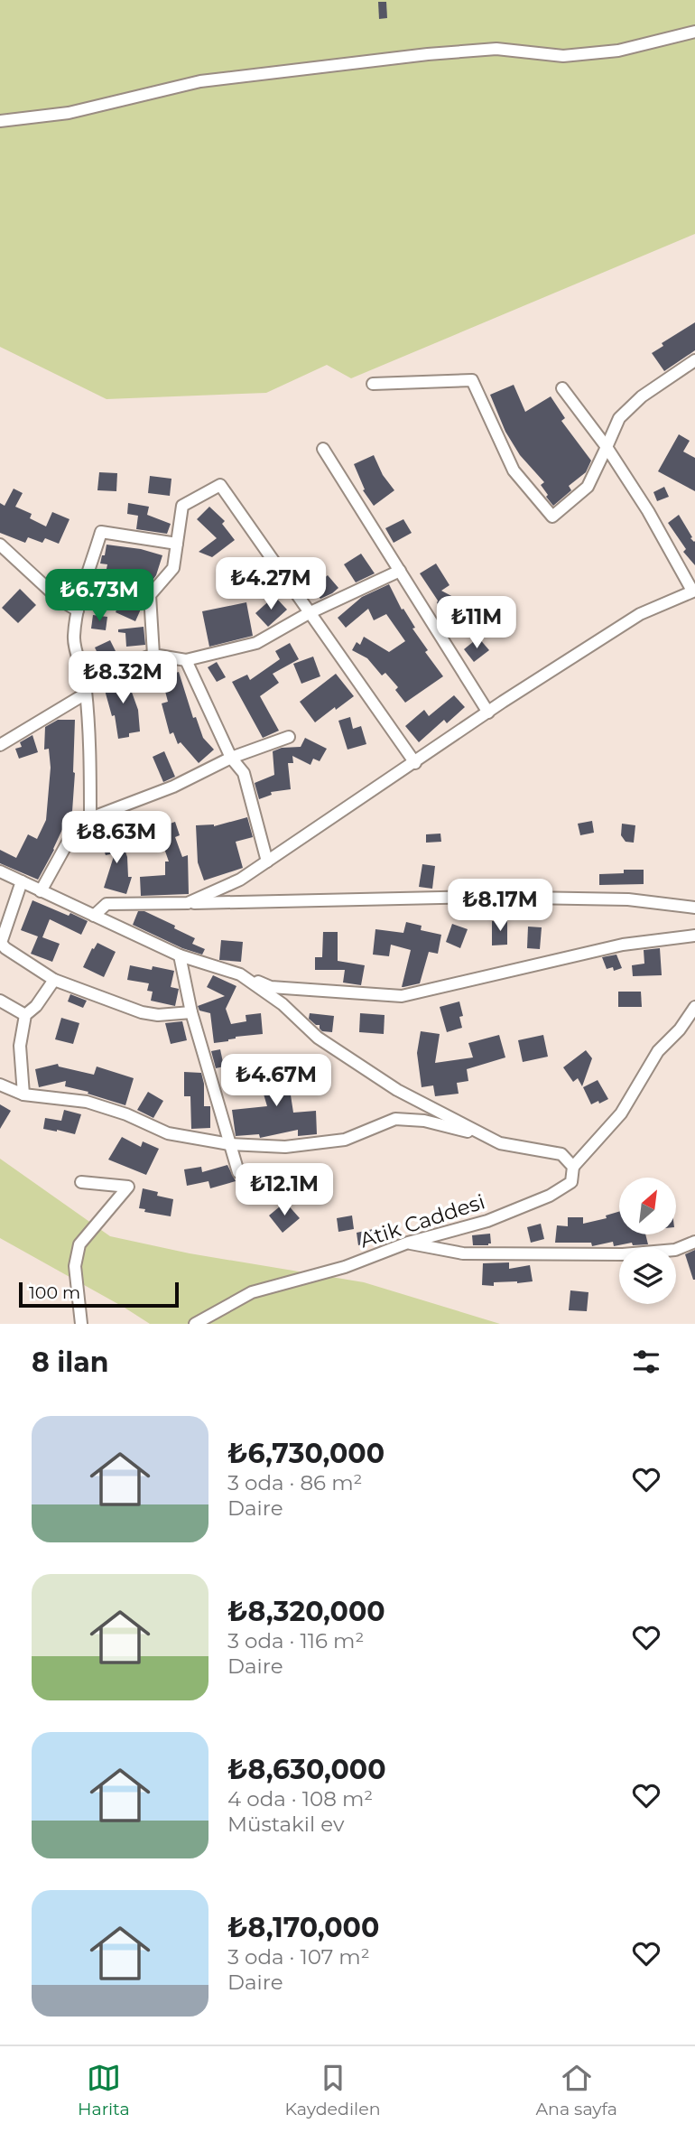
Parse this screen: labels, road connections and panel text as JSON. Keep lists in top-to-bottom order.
{
  "streets": {
    "street": ["Atik Caddesi"]
  },
  "scale_bar": "100 m",
  "north": "top right",
  "page": {
    "price": [
      "₺4.27M",
      "₺6.73M",
      "₺11M",
      "₺8.32M",
      "₺8.63M",
      "₺8.17M",
      "₺4.67M",
      "₺12.1M"
    ],
    "scale": "100 m",
    "heading": "8 ilan",
    "list": [
      {
        "name": "₺6,730,000",
        "note": "3 oda · 86 m² · Daire"
      },
      {
        "name": "₺8,320,000",
        "note": "3 oda · 116 m² · Daire"
      },
      {
        "name": "₺8,630,000",
        "note": "4 oda · 108 m² · Müstakil ev"
      },
      {
        "name": "₺8,170,000",
        "note": "3 oda · 107 m² · Daire"
      }
    ],
    "tabs": ["Harita", "Kaydedilen", "Ana sayfa"]
  }
}
